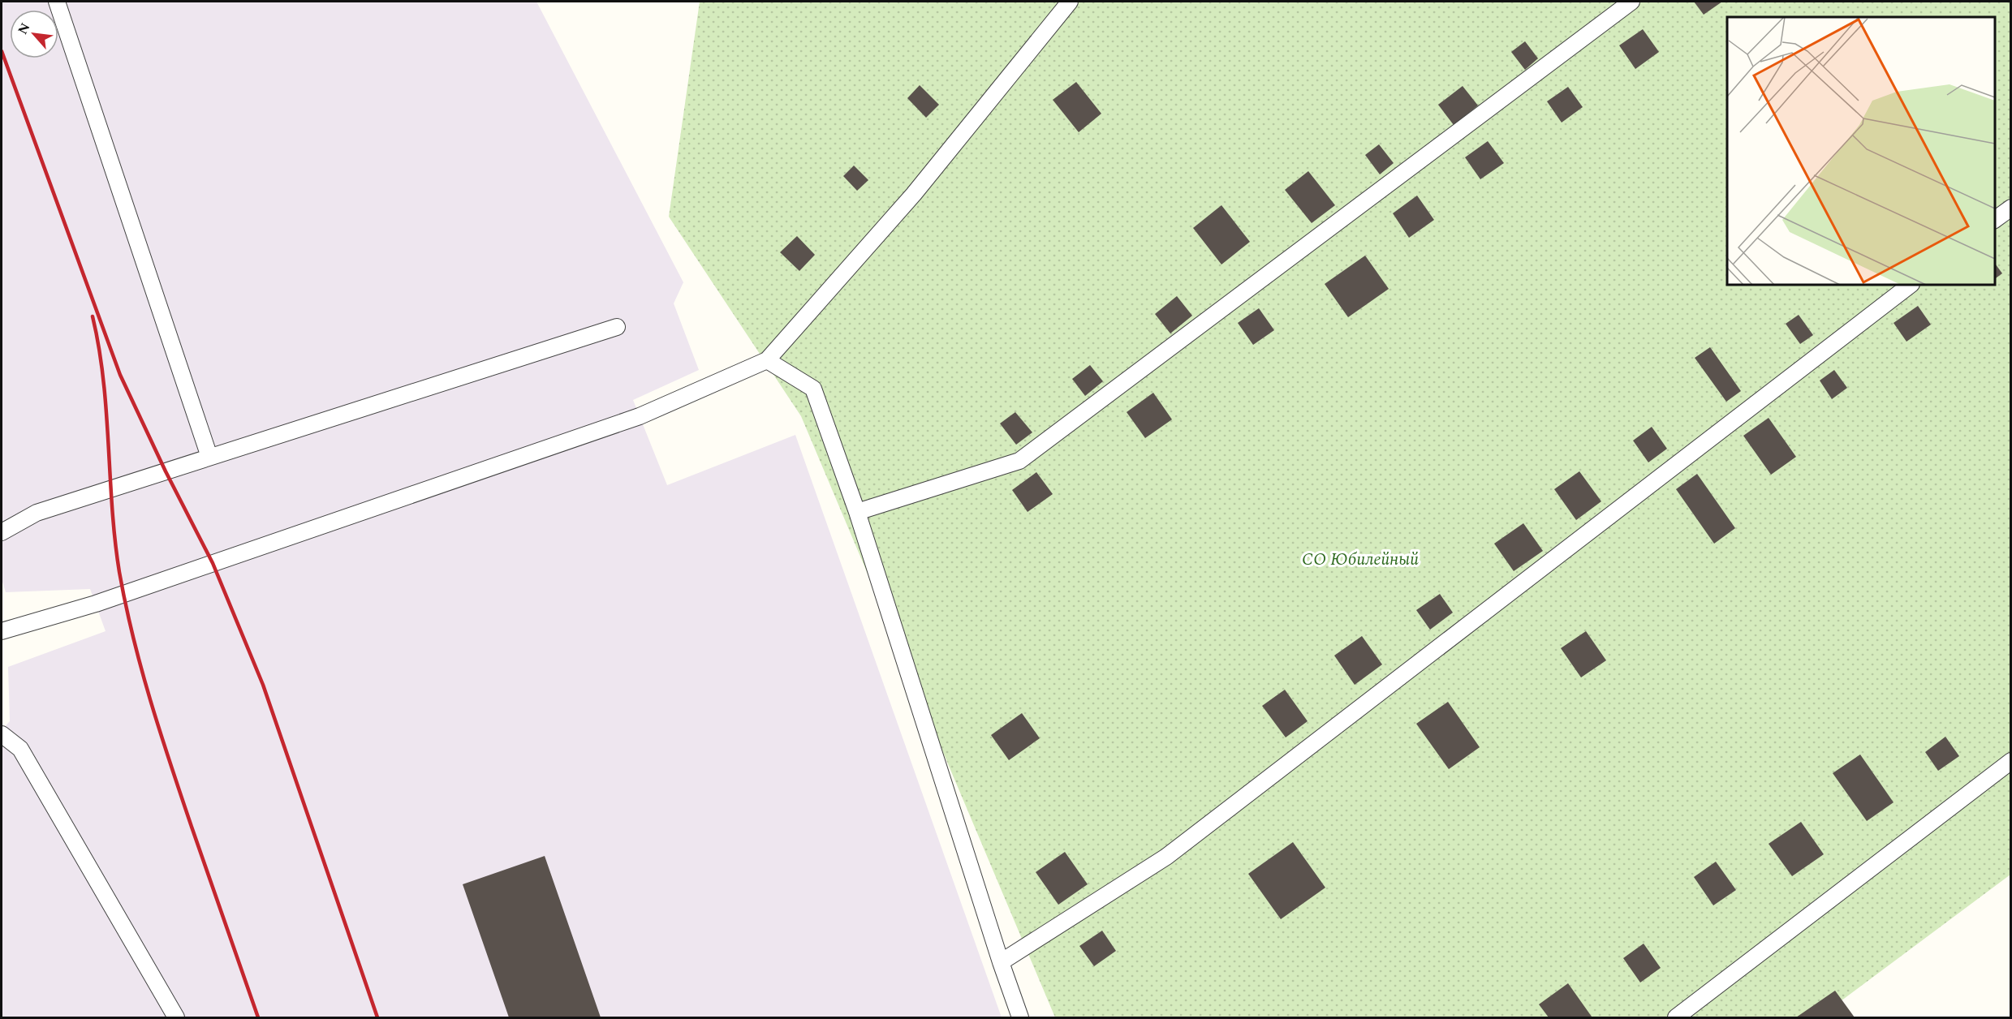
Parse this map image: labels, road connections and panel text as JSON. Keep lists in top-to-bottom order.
{
  "parks": ["СО Юбилейный"],
  "north": "top left"
}
